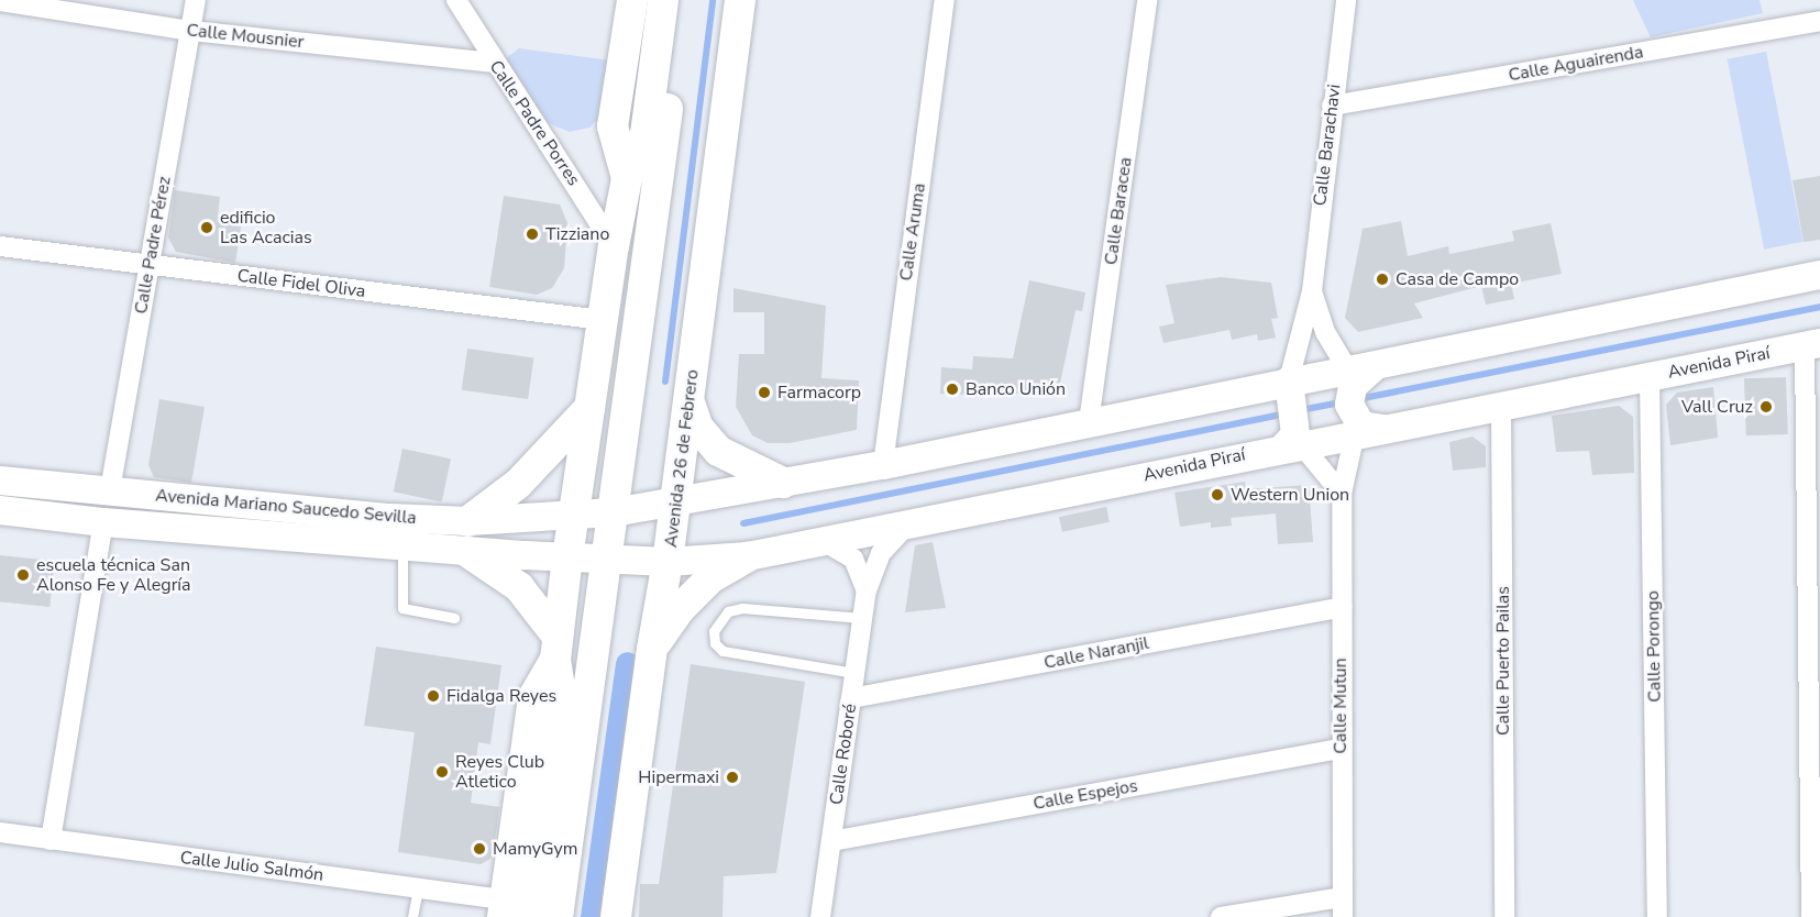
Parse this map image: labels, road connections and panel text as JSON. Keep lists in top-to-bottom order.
{
  "streets": {
    "main road": ["Avenida Piraí", "Avenida 26 de Febrero", "Avenida Mariano Saucedo Sevilla"],
    "street": [
      "Calle Mousnier",
      "Calle Aguairenda",
      "Calle Padre Porres",
      "Calle Barachavi",
      "Calle Baracea",
      "Calle Aruma",
      "Calle Padre Pérez",
      "Calle Fidel Oliva",
      "Calle Porongo",
      "Calle Naranjil",
      "Calle Puerto Pailas",
      "Calle Mutun",
      "Calle Roboré",
      "Calle Espejos",
      "Calle Julio Salmón"
    ]
  },
  "crossings": [
    ["Calle Mousnier", "Calle Padre Porres"],
    ["Calle Mousnier", "Calle Padre Pérez"],
    ["Calle Aguairenda", "Calle Barachavi"],
    ["Calle Padre Pérez", "Calle Fidel Oliva"],
    ["Calle Padre Pérez", "Avenida Mariano Saucedo Sevilla"],
    ["Avenida Piraí", "Avenida 26 de Febrero"],
    ["Avenida Piraí", "Avenida Mariano Saucedo Sevilla"],
    ["Avenida Piraí", "Calle Porongo"],
    ["Avenida Piraí", "Calle Puerto Pailas"],
    ["Avenida Piraí", "Calle Mutun"],
    ["Avenida Piraí", "Calle Roboré"],
    ["Calle Naranjil", "Calle Mutun"],
    ["Calle Naranjil", "Calle Roboré"],
    ["Calle Mutun", "Calle Espejos"],
    ["Calle Roboré", "Calle Espejos"]
  ],
  "places": [
    "edificio Las Acacias",
    "Tizziano",
    "Casa de Campo",
    "Banco Unión",
    "Farmacorp",
    "Vall Cruz",
    "Western Union",
    "escuela técnica San Alonso Fe y Alegría",
    "Fidalga Reyes",
    "Reyes Club Atletico",
    "Hipermaxi",
    "MamyGym"
  ]
}
